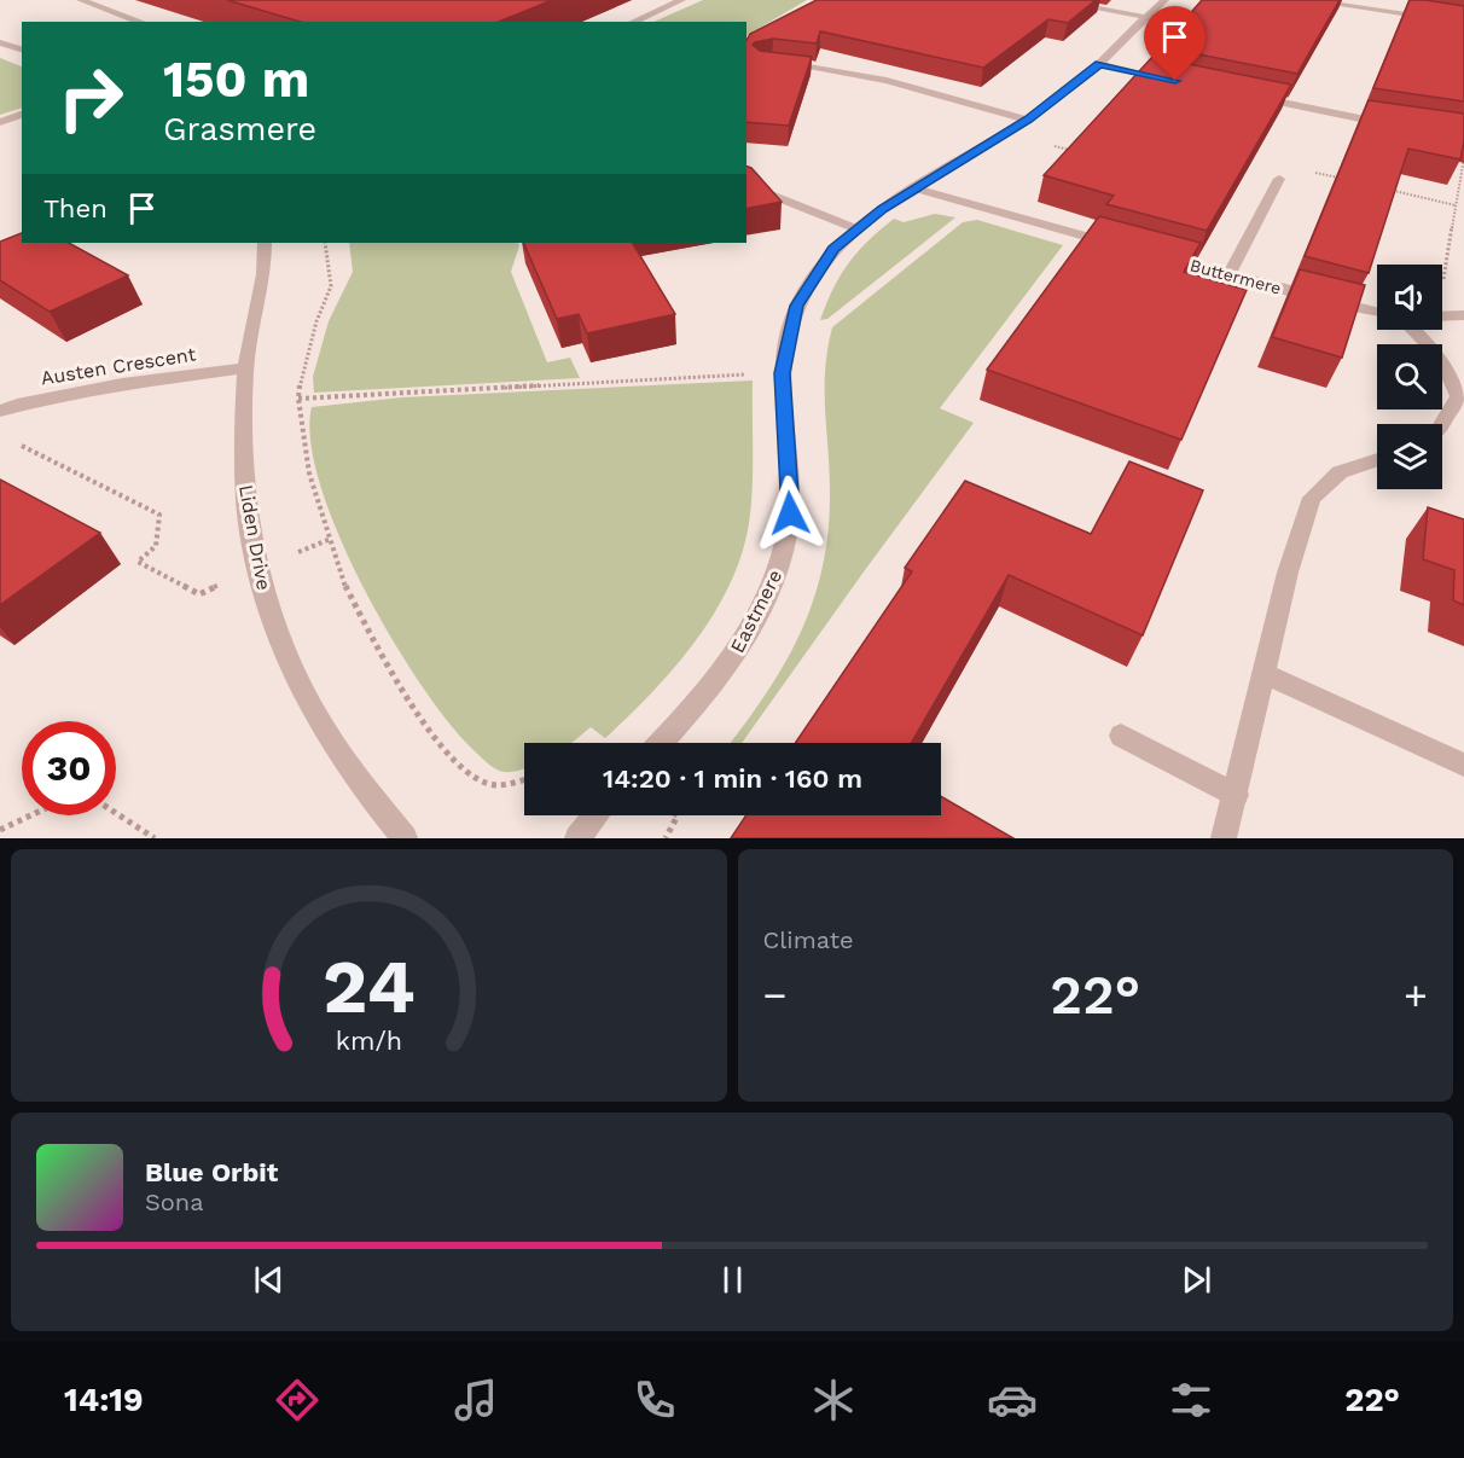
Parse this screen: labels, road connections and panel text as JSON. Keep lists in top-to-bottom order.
{
  "streets": {
    "street": [
      "Buttermere",
      "Austen Crescent",
      "Liden Drive",
      "Eastmere"
    ]
  },
  "crossings": [
    ["Austen Crescent", "Liden Drive"]
  ],
  "page": {
    "turn": ["150 m", "Grasmere"],
    "then": "Then",
    "limit": "30",
    "trip": "14:20 · 1 min · 160 m",
    "tile": "Climate",
    "heat": ["−", "22°", "+"],
    "song": ["Blue Orbit", "Sona"],
    "tabs": ["14:19", "22°"],
    "gauge": ["24", "km/h"]
  }
}
